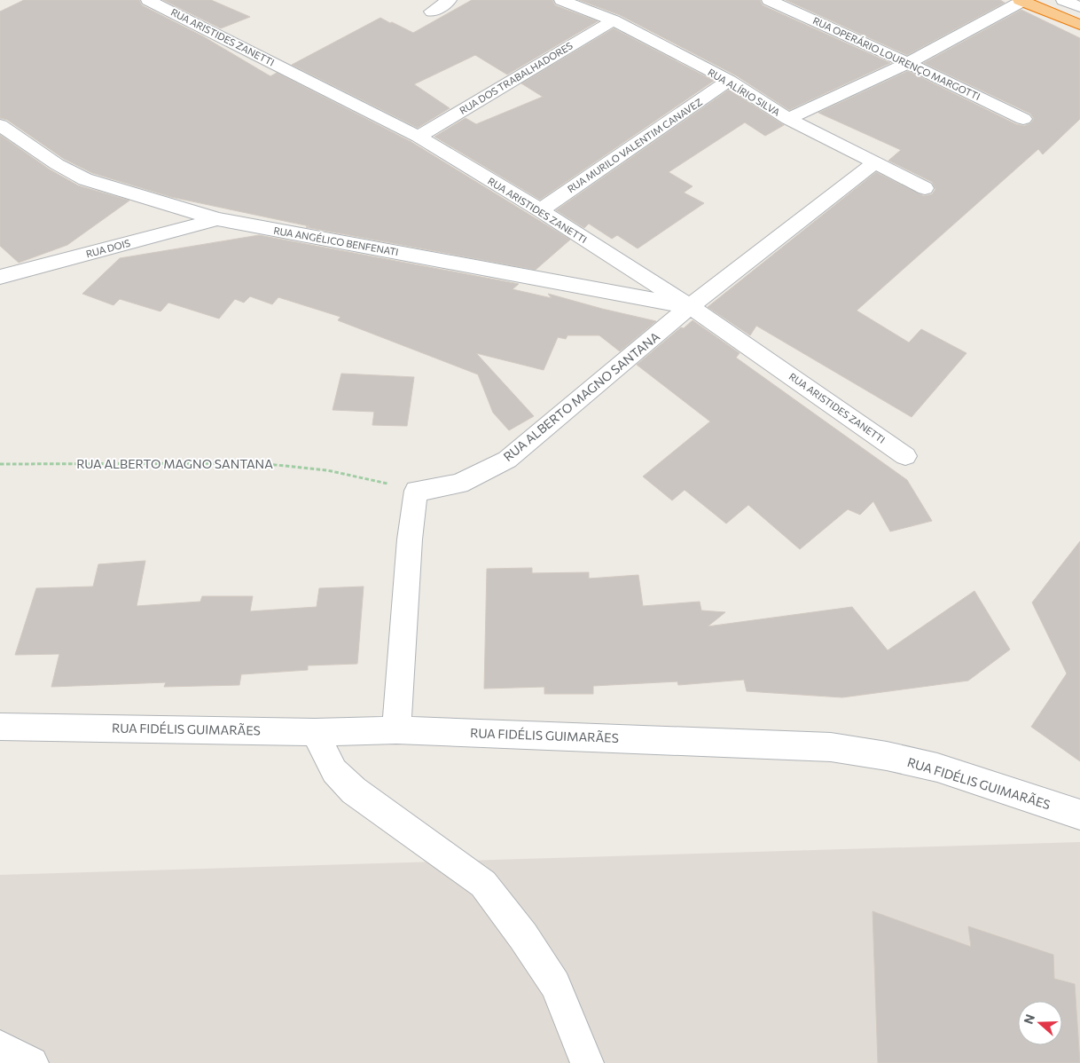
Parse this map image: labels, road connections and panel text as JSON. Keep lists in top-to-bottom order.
{
  "streets": {
    "street": [
      "RUA ARISTIDES ZANETTI",
      "RUA OPERÁRIO LOURENÇO MARGOTTI",
      "RUA DOS TRABALHADORES",
      "RUA ALÍRIO SILVA",
      "RUA MURILO VALENTIM CANAVEZ",
      "RUA ANGÉLICO BENFENATI",
      "RUA DOIS",
      "RUA ALBERTO MAGNO SANTANA",
      "RUA FIDÉLIS GUIMARÃES"
    ]
  },
  "crossings": [
    ["RUA ARISTIDES ZANETTI", "RUA DOS TRABALHADORES"],
    ["RUA ARISTIDES ZANETTI", "RUA MURILO VALENTIM CANAVEZ"],
    ["RUA ARISTIDES ZANETTI", "RUA ANGÉLICO BENFENATI"],
    ["RUA ARISTIDES ZANETTI", "RUA ALBERTO MAGNO SANTANA"],
    ["RUA DOS TRABALHADORES", "RUA ALÍRIO SILVA"],
    ["RUA ALÍRIO SILVA", "RUA MURILO VALENTIM CANAVEZ"],
    ["RUA ALÍRIO SILVA", "RUA ALBERTO MAGNO SANTANA"],
    ["RUA ANGÉLICO BENFENATI", "RUA DOIS"],
    ["RUA ANGÉLICO BENFENATI", "RUA ALBERTO MAGNO SANTANA"]
  ],
  "north": "left"
}
